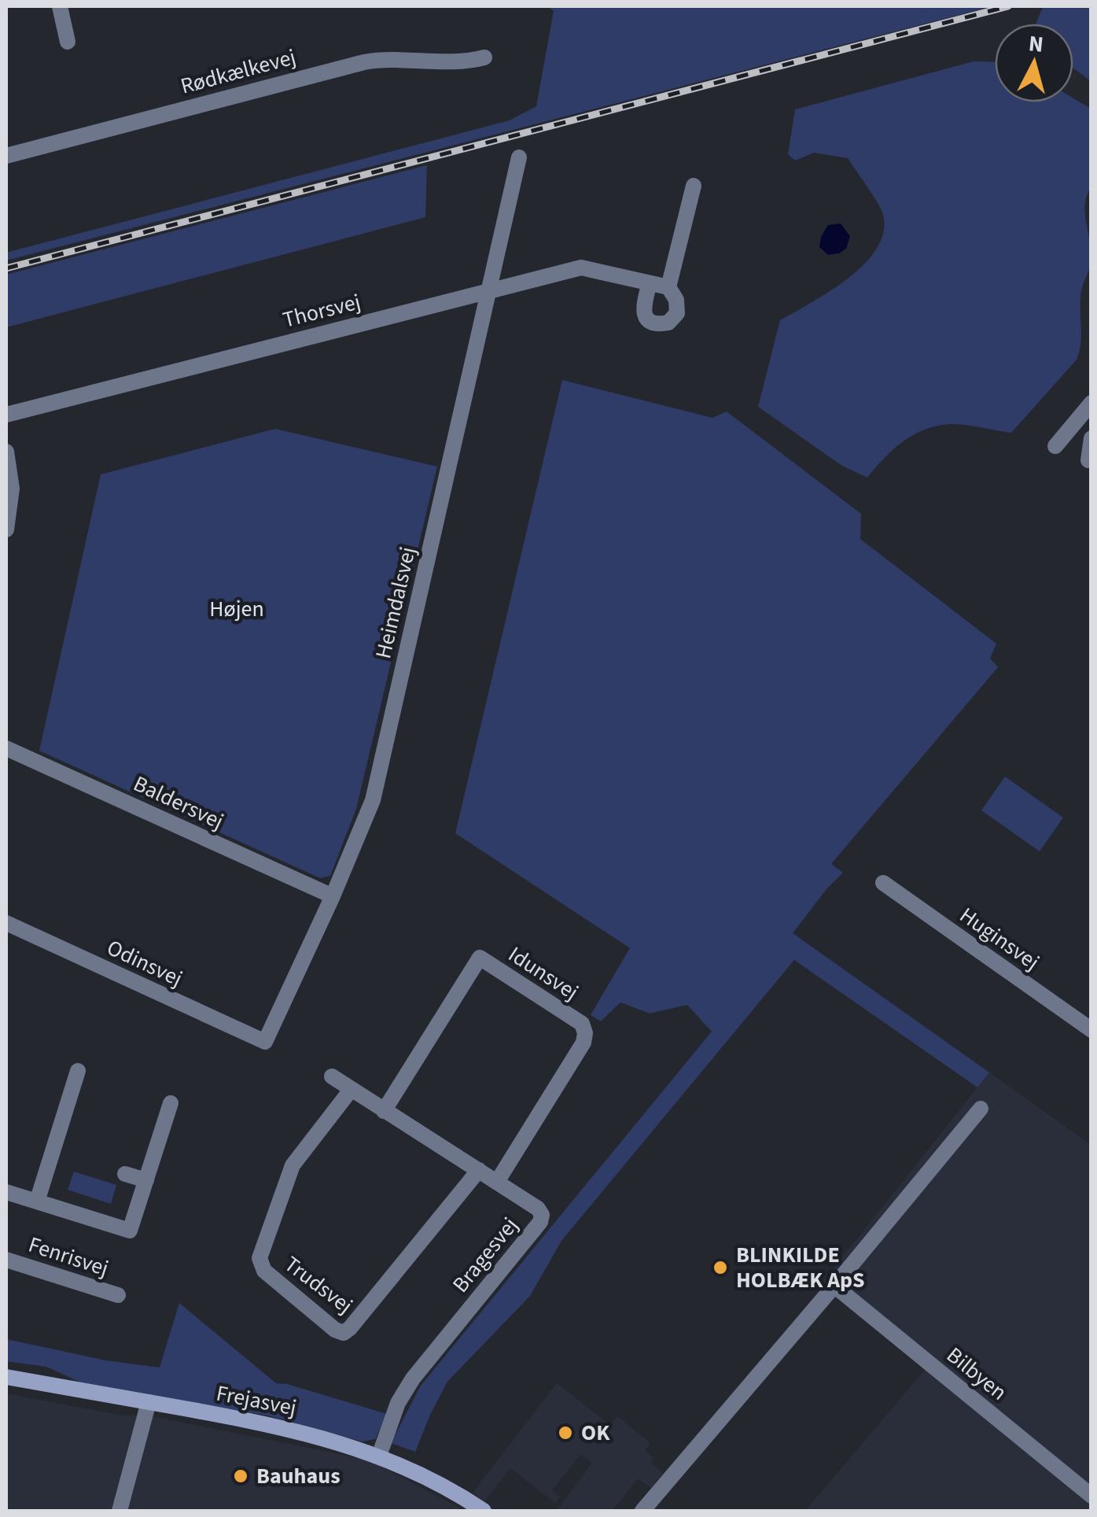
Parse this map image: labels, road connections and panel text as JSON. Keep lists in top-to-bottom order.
{
  "streets": {
    "street": [
      "Rødkælkevej",
      "Thorsvej",
      "Heimdalsvej",
      "Baldersvej",
      "Huginsvej",
      "Odinsvej",
      "Idunsvej",
      "Bragesvej",
      "Fenrisvej",
      "Trudsvej",
      "Bilbyen",
      "Frejasvej"
    ]
  },
  "crossings": [
    ["Thorsvej", "Heimdalsvej"],
    ["Heimdalsvej", "Baldersvej"],
    ["Heimdalsvej", "Odinsvej"],
    ["Idunsvej", "Bragesvej"],
    ["Bragesvej", "Trudsvej"],
    ["Bragesvej", "Frejasvej"]
  ],
  "parks": ["Højen"],
  "places": ["BLINKILDE HOLBÆK ApS", "OK", "Bauhaus"],
  "north": "top"
}
